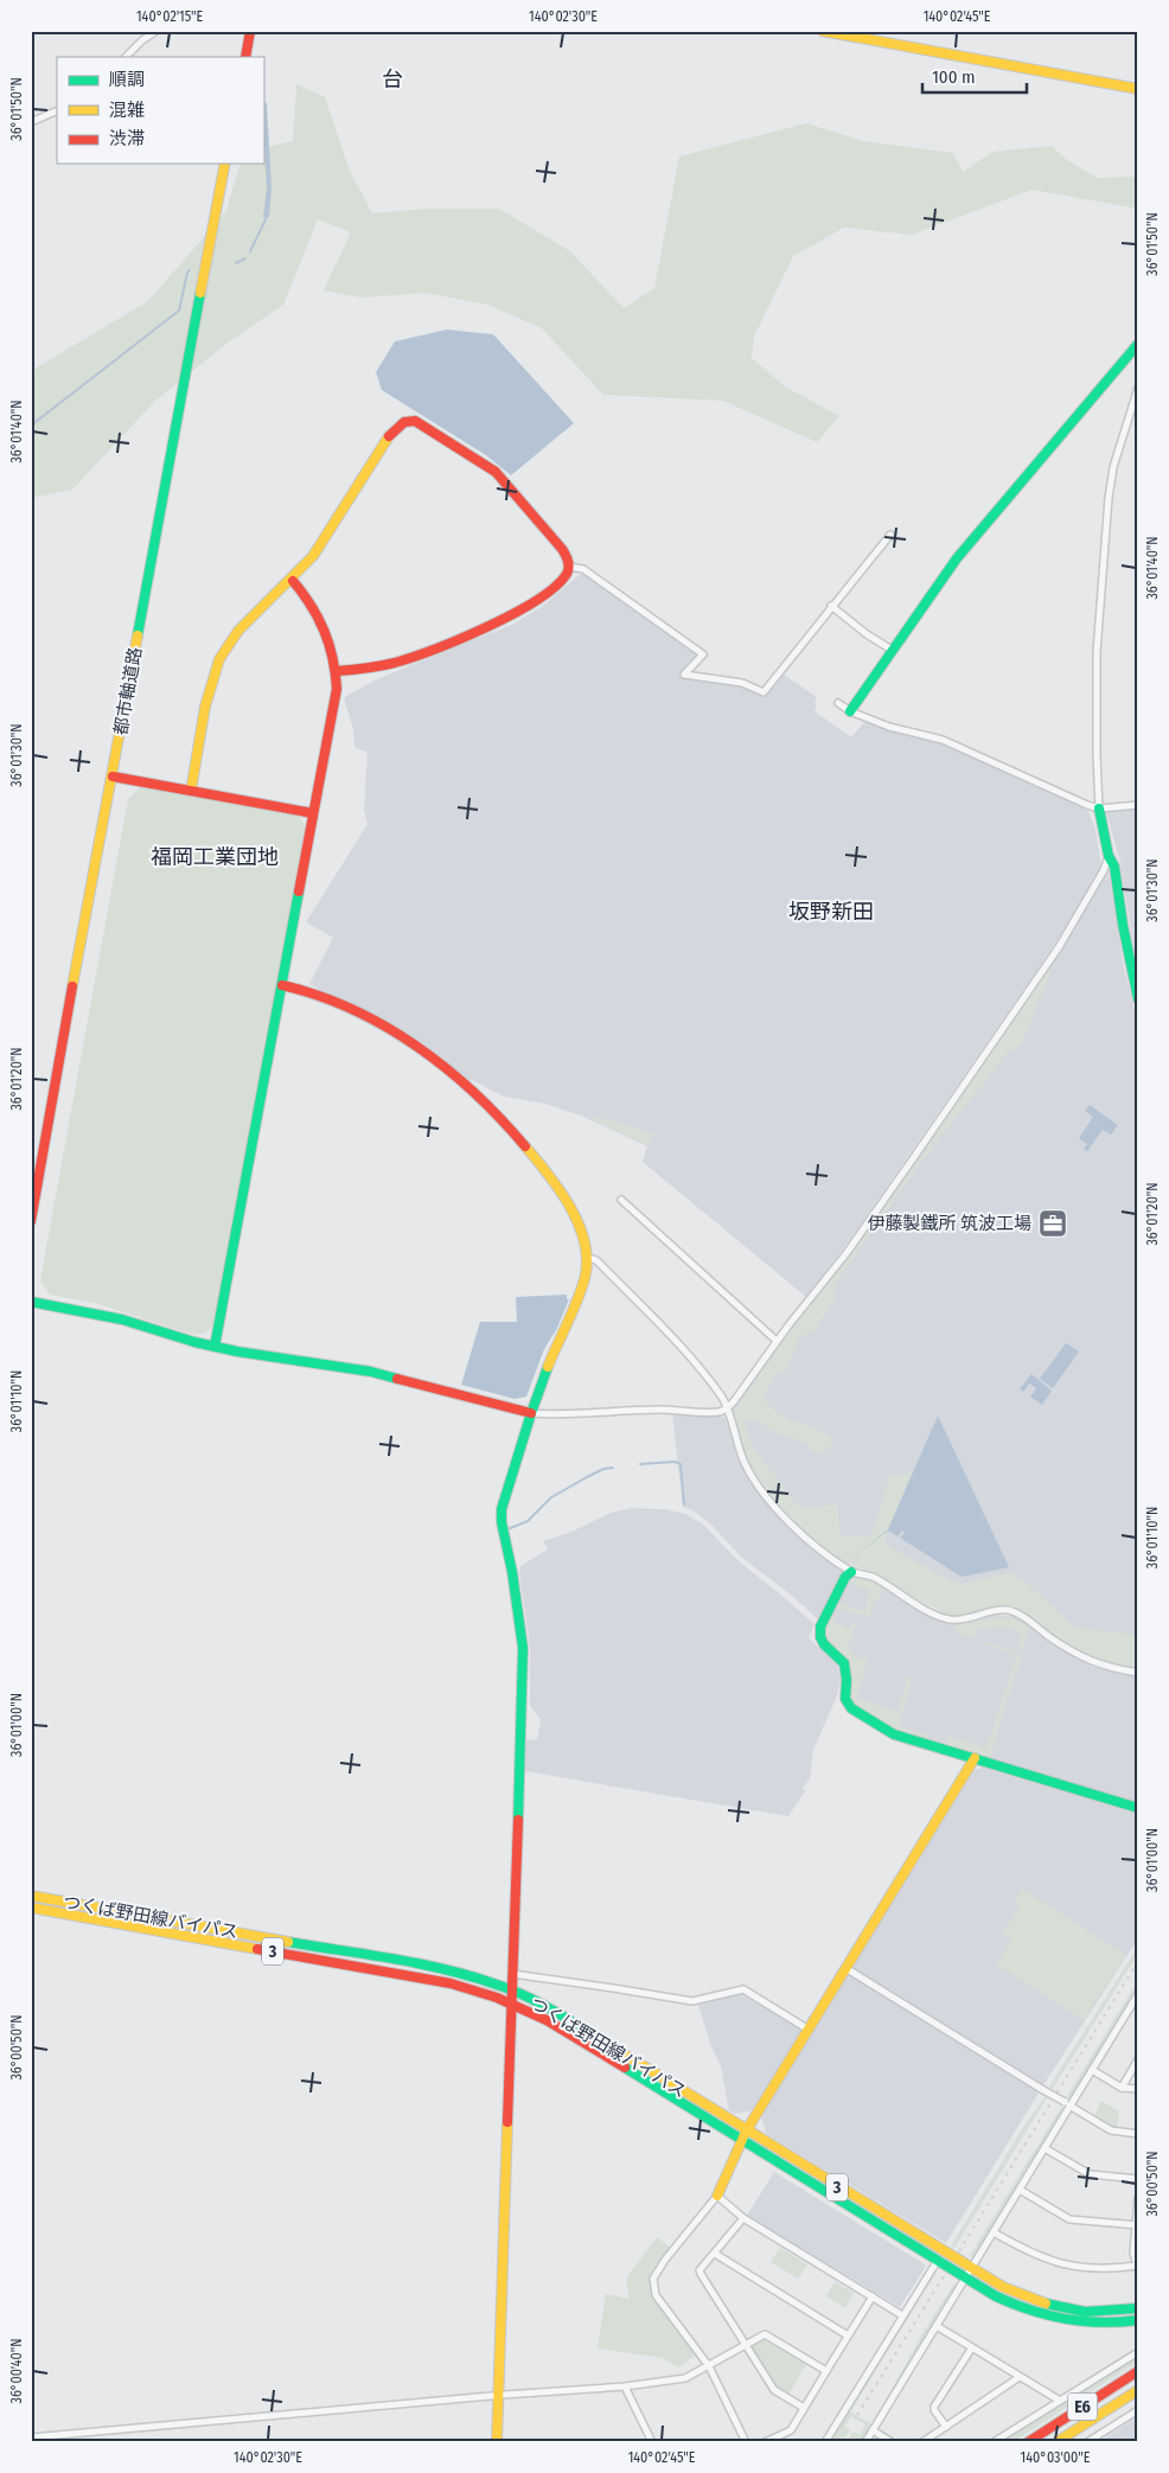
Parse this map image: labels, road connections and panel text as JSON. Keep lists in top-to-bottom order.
{
  "streets": {
    "main road": [
      "都市軸道路",
      "つくば野田線バイパス",
      "3",
      "E6"
    ]
  },
  "districts": ["台", "福岡工業団地", "坂野新田"],
  "places": {
    "office": ["伊藤製鐵所 筑波工場"]
  },
  "legend": ["順調", "混雑", "渋滞"],
  "scale_bar": "100 m",
  "coordinates": [
    "140°02'15\"E",
    "140°02'30\"E",
    "140°02'45\"E",
    "36°01'50\"N",
    "36°01'40\"N",
    "36°01'30\"N",
    "36°01'20\"N",
    "36°01'10\"N",
    "36°01'00\"N",
    "36°00'50\"N",
    "36°00'40\"N",
    "140°03'00\"E"
  ]
}
